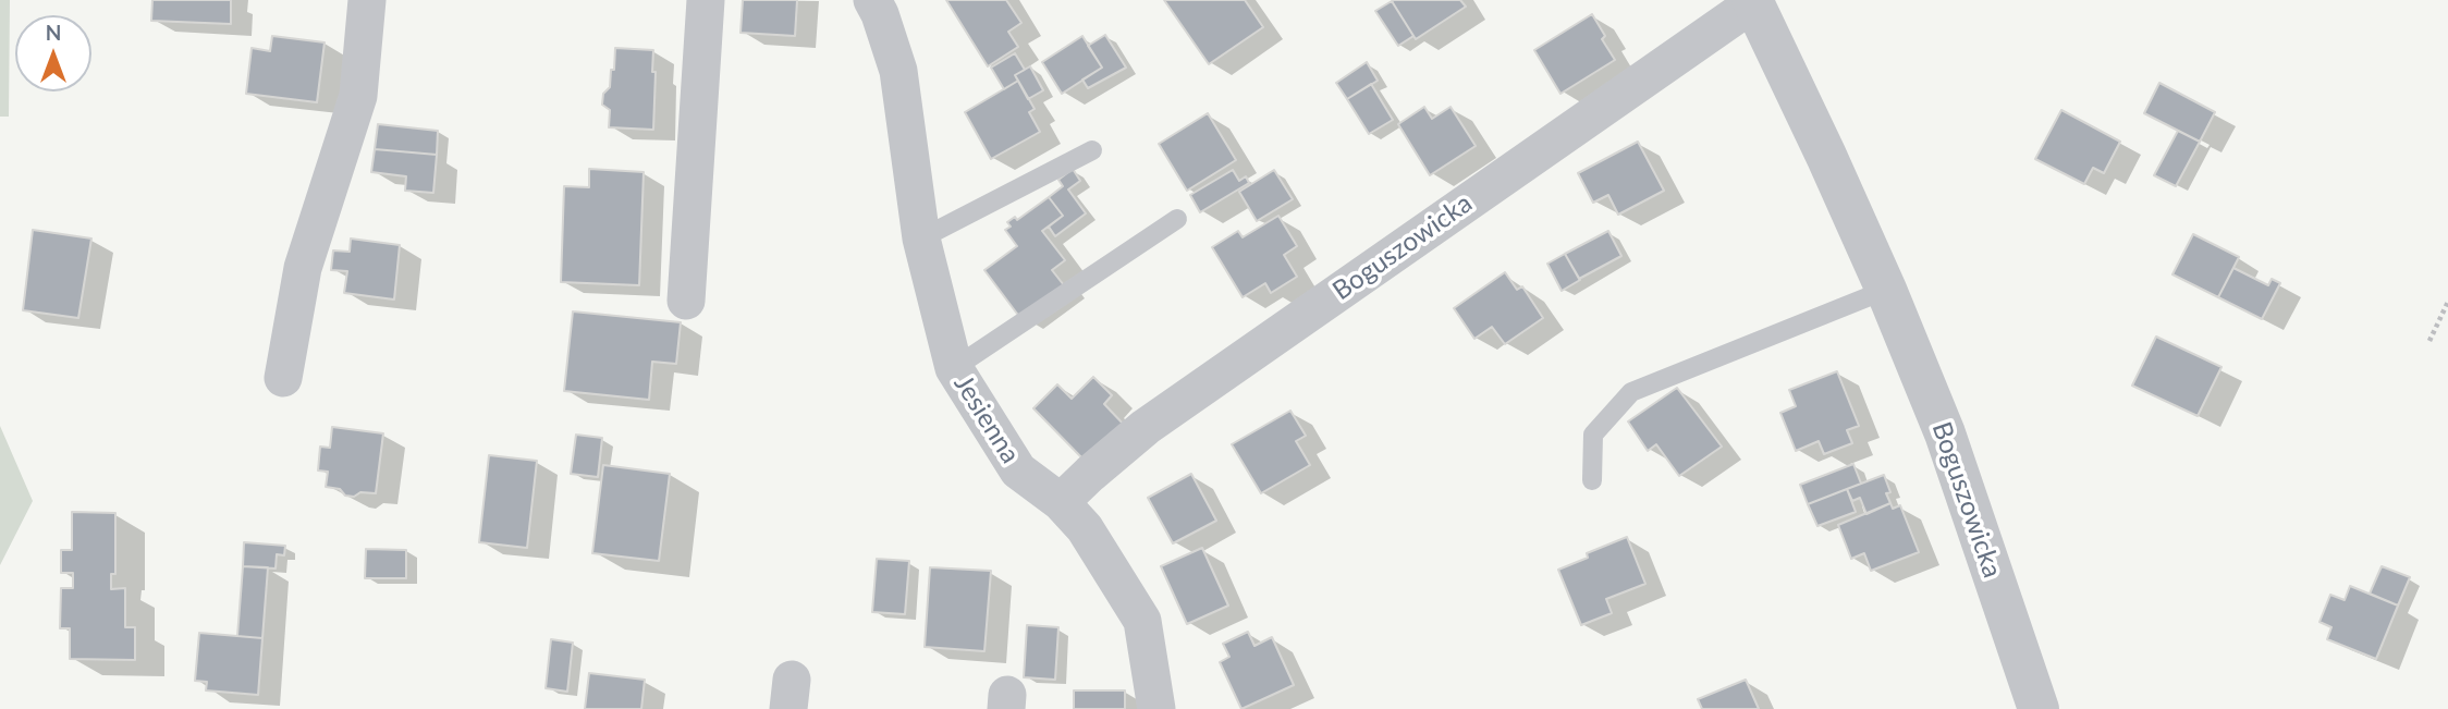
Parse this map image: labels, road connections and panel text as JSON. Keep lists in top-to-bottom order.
{
  "streets": {
    "street": ["Boguszowicka", "Jesienna"]
  },
  "crossings": [
    ["Boguszowicka", "Jesienna"]
  ],
  "north": "top"
}
